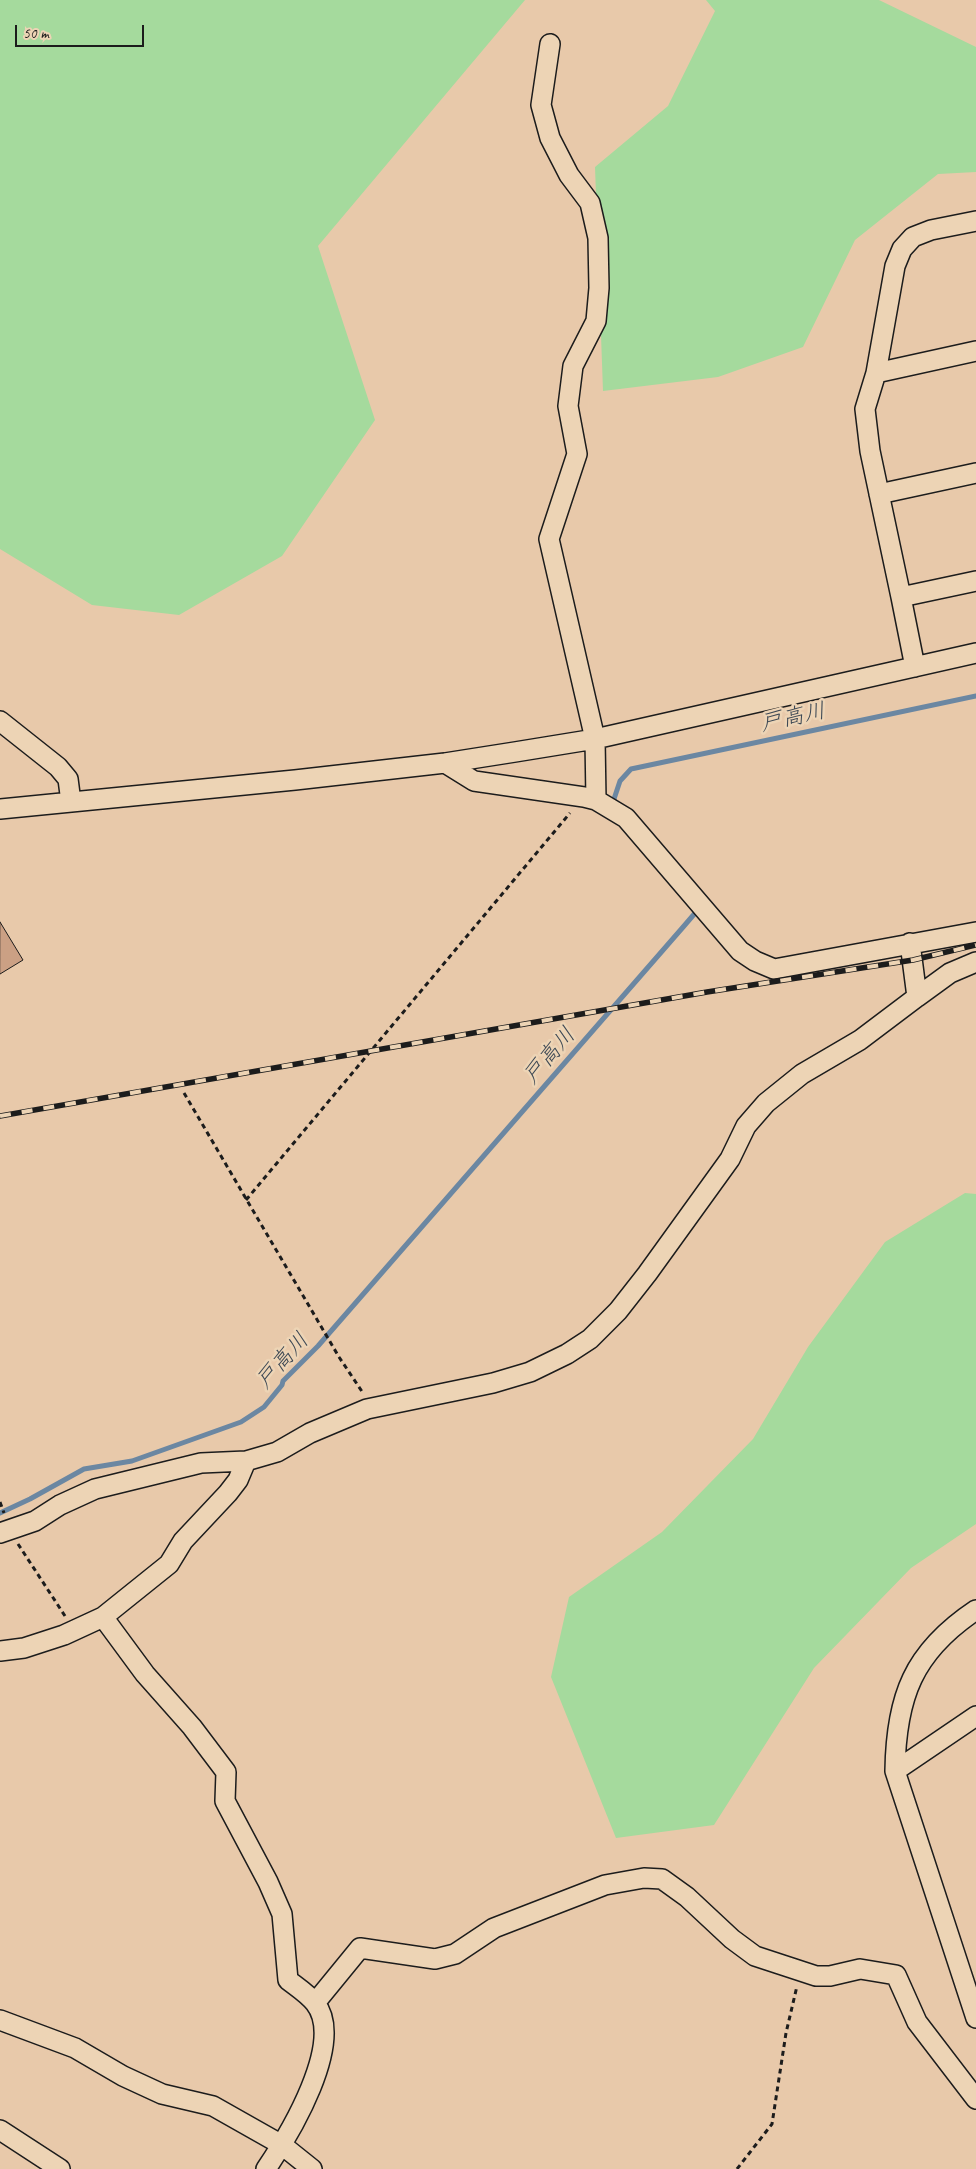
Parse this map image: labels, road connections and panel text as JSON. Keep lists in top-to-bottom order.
{
  "water": ["戸高川"],
  "scale_bar": "50 m"
}
